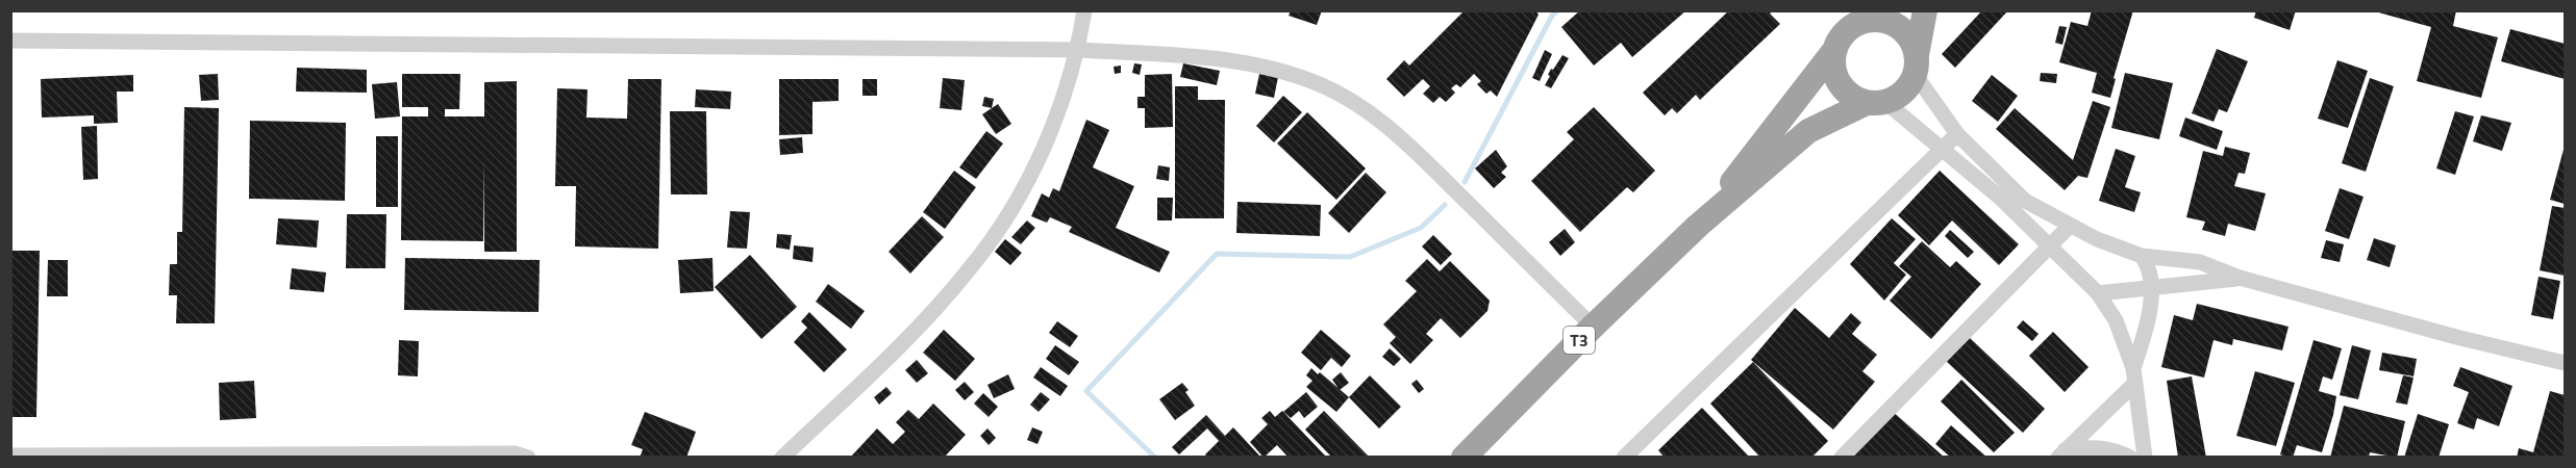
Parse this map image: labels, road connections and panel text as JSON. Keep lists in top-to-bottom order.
{
  "streets": {
    "highway": ["T3"]
  }
}
